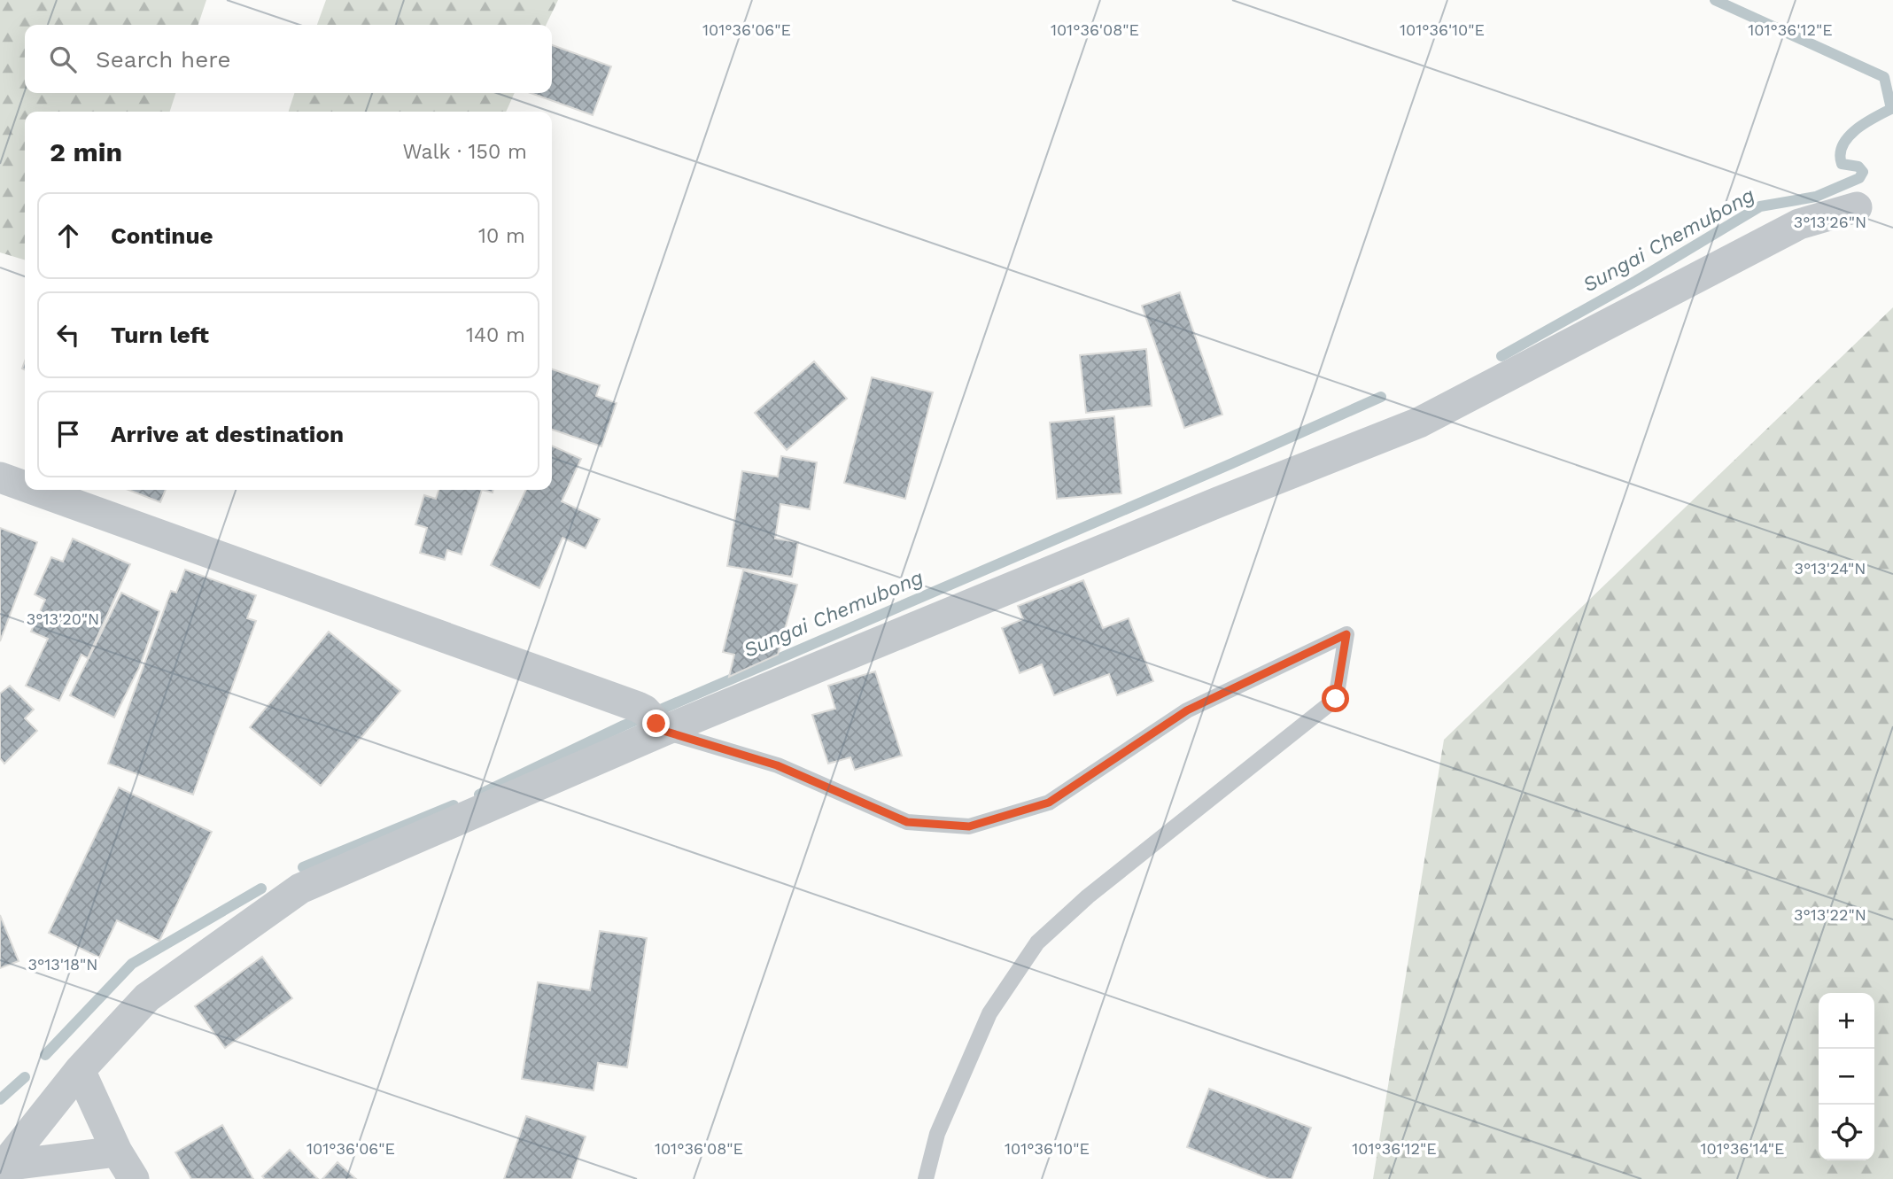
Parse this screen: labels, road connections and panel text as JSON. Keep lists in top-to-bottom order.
{
  "water": ["Sungai Chemubong"],
  "page": {
    "search": "Search here",
    "heading": ["2 min", "Walk · 150 m"],
    "list": [
      ["Continue", "10 m"],
      ["Turn left", "140 m"],
      "Arrive at destination"
    ],
    "map_buttons": ["+", "−"]
  },
  "coordinates": [
    "101°36'06\"E",
    "101°36'08\"E",
    "101°36'10\"E",
    "101°36'12\"E",
    "3°13'26\"N",
    "3°13'24\"N",
    "3°13'20\"N",
    "3°13'22\"N",
    "3°13'18\"N",
    "101°36'14\"E"
  ]
}
